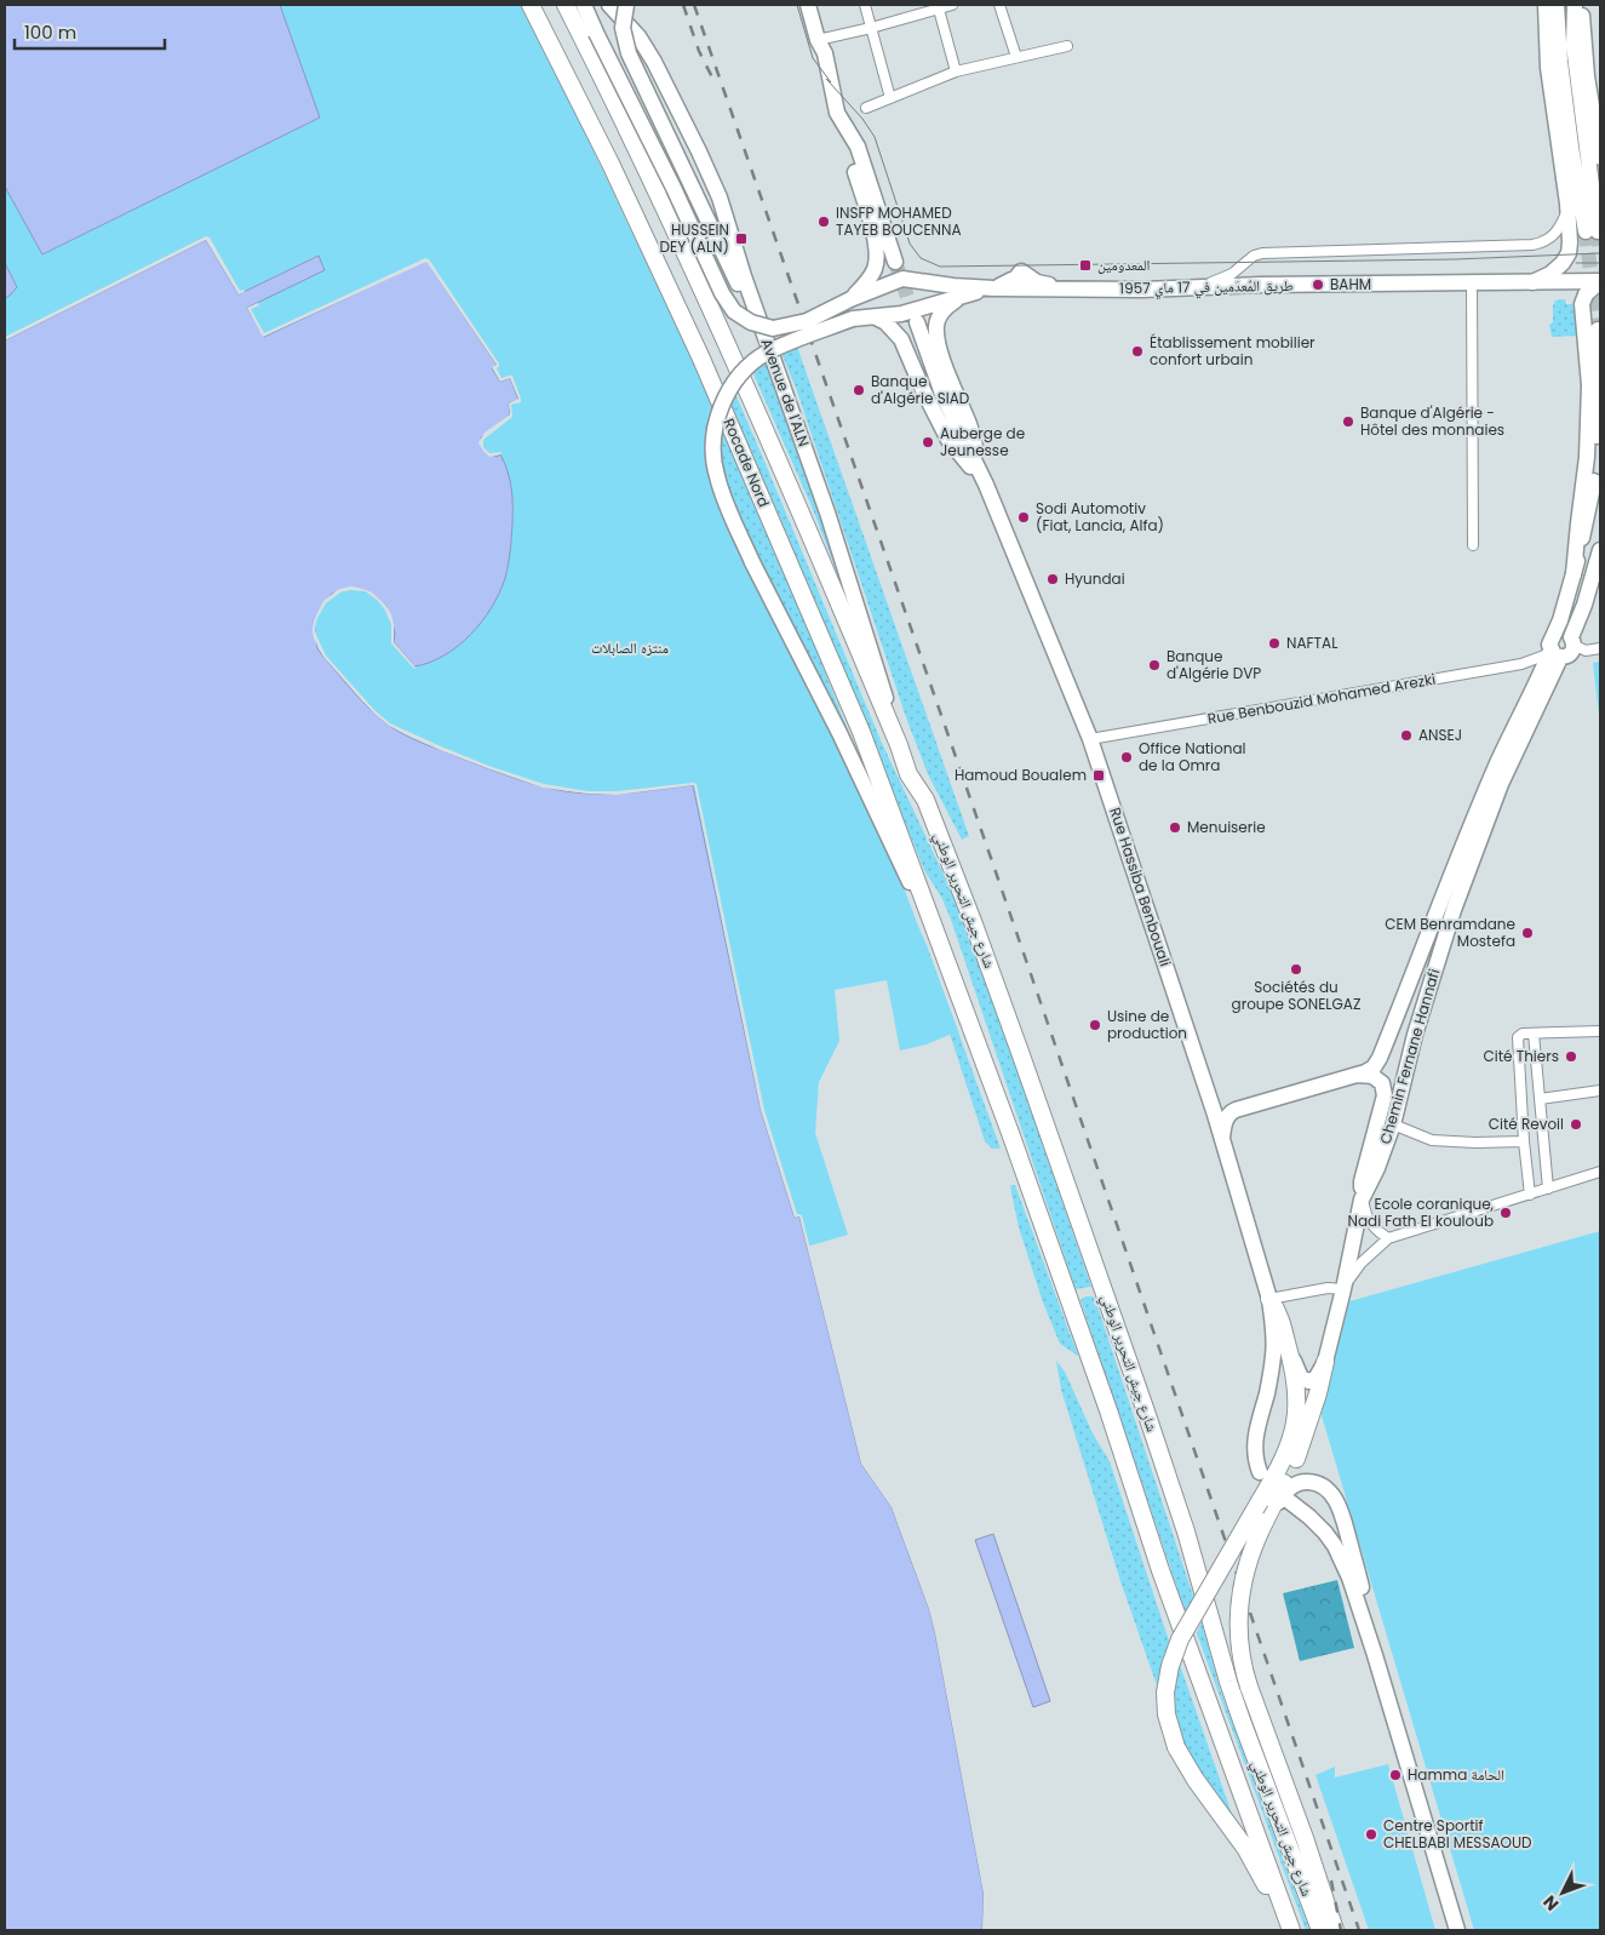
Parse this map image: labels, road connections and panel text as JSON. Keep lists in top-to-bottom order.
{
  "streets": {
    "highway": ["Rocade Nord", "شارع جيش التحرير الوطني"],
    "main road": [
      "طريق المُعدَمين في 17 ماي 1957",
      "Avenue de l'ALN",
      "Rue Hassiba Benbouali",
      "Chemin Fernane Hannafi"
    ],
    "street": ["Rue Benbouzid Mohamed Arezki"]
  },
  "crossings": [
    ["Avenue de l'ALN", "Rocade Nord"],
    ["Avenue de l'ALN", "شارع جيش التحرير الوطني"],
    ["Rocade Nord", "شارع جيش التحرير الوطني"],
    ["Rue Benbouzid Mohamed Arezki", "Rue Hassiba Benbouali"],
    ["Rue Benbouzid Mohamed Arezki", "Chemin Fernane Hannafi"],
    ["Rue Hassiba Benbouali", "Chemin Fernane Hannafi"]
  ],
  "parks": ["منتزه الصابلات"],
  "places": {
    "other": [
      "INSFP MOHAMED TAYEB BOUCENNA",
      "BAHM",
      "Établissement mobilier confort urbain",
      "Banque d'Algérie SIAD",
      "Banque d'Algérie - Hôtel des monnaies",
      "Auberge de Jeunesse",
      "Sodi Automotiv (Fiat, Lancia, Alfa)",
      "Hyundai",
      "NAFTAL",
      "Banque d'Algérie DVP",
      "ANSEJ",
      "Office National de la Omra",
      "Menuiserie",
      "CEM Benramdane Mostefa",
      "Sociétés du groupe SONELGAZ",
      "Usine de production",
      "Cité Thiers",
      "Cité Revoil",
      "Ecole coranique, Nadi Fath El kouloub",
      "Hamma الحامة",
      "Centre Sportif CHELBABI MESSAOUD"
    ],
    "transit": ["HUSSEIN DEY (ALN)", "المعدومين", "Hamoud Boualem"]
  },
  "scale_bar": "100 m",
  "north": "bottom left"
}
